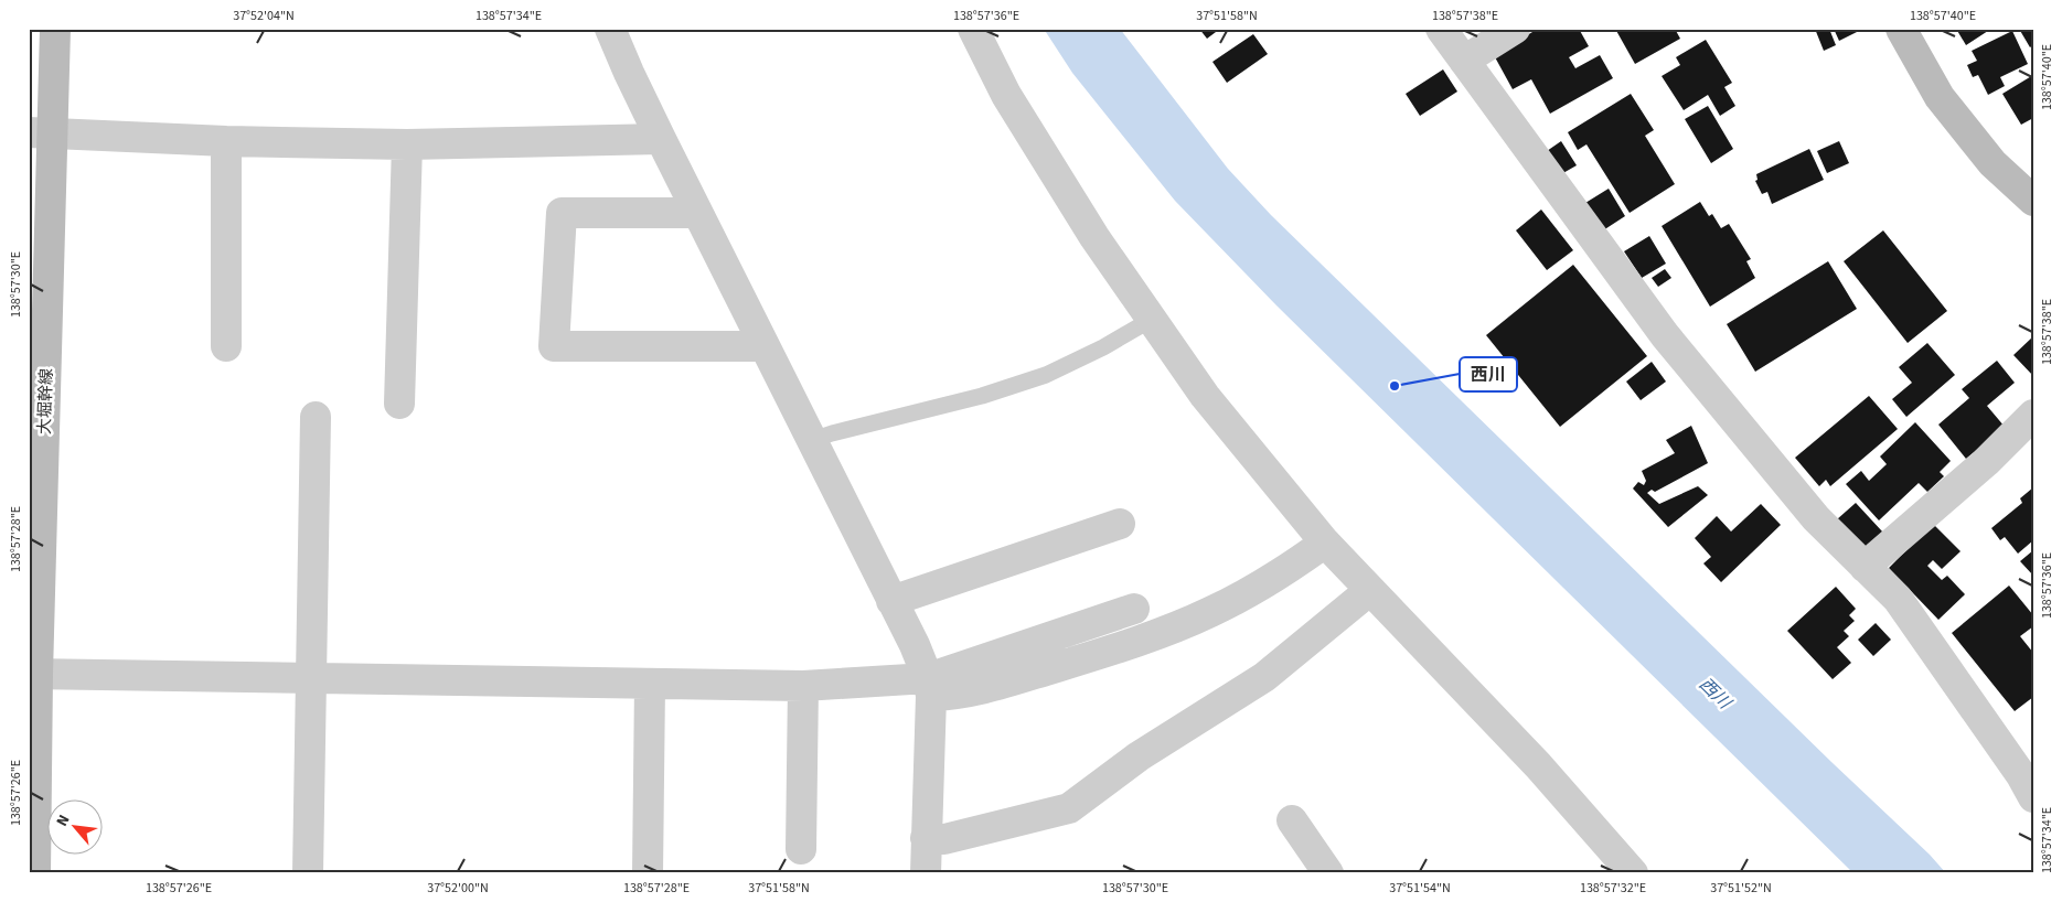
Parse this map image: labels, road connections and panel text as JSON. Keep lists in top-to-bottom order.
{
  "streets": {
    "street": ["大堀幹線"]
  },
  "water": ["西川"],
  "places": ["西川"],
  "north": "top left",
  "coordinates": [
    "37°52'04\"N",
    "138°57'34\"E",
    "138°57'36\"E",
    "37°51'58\"N",
    "138°57'38\"E",
    "138°57'40\"E",
    "138°57'30\"E",
    "138°57'28\"E",
    "138°57'26\"E",
    "37°52'00\"N",
    "37°51'54\"N",
    "138°57'32\"E",
    "37°51'52\"N"
  ]
}
